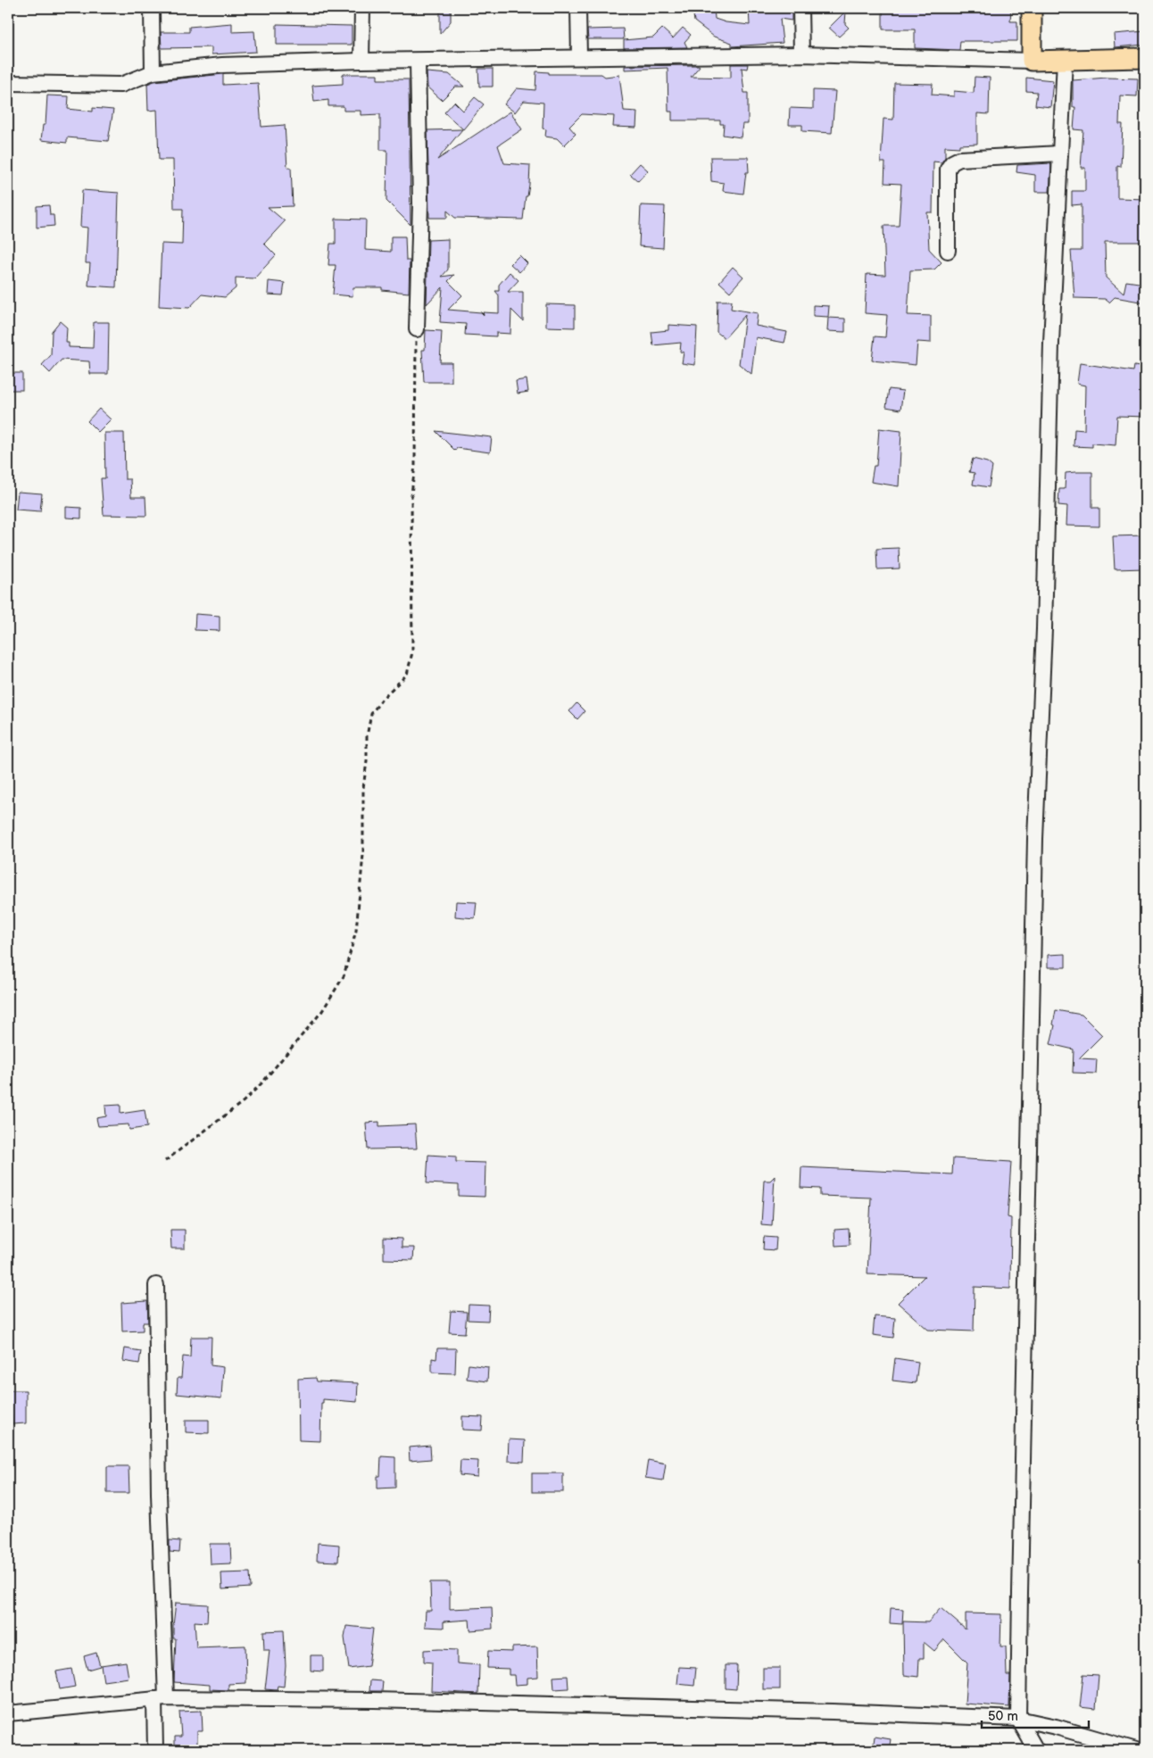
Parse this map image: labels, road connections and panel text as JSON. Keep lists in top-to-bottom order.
{
  "scale_bar": "50 m"
}
